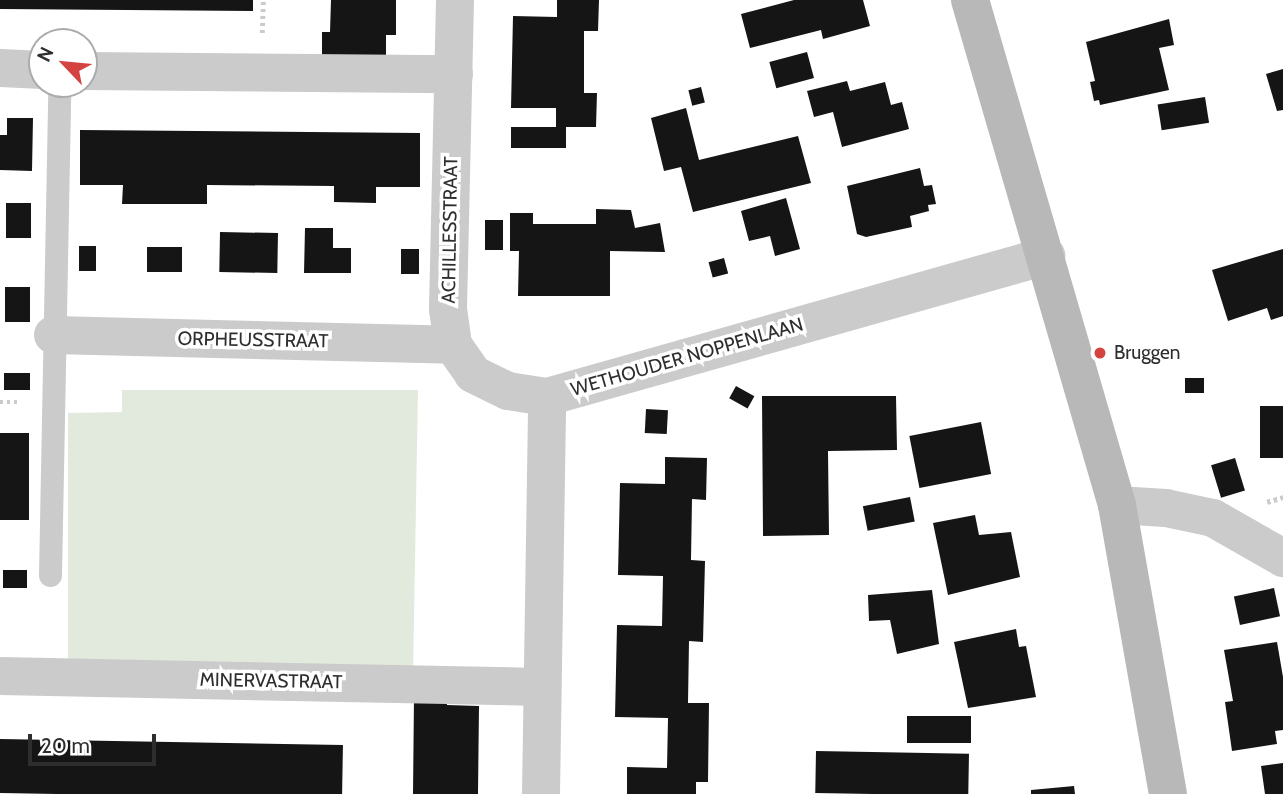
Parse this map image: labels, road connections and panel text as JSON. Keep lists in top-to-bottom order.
{
  "streets": {
    "street": [
      "ACHILLESSTRAAT",
      "ORPHEUSSTRAAT",
      "WETHOUDER NOPPENLAAN",
      "MINERVASTRAAT"
    ]
  },
  "crossings": [
    ["ACHILLESSTRAAT", "ORPHEUSSTRAAT"],
    ["ACHILLESSTRAAT", "WETHOUDER NOPPENLAAN"],
    ["WETHOUDER NOPPENLAAN", "MINERVASTRAAT"]
  ],
  "places": ["Bruggen"],
  "scale_bar": "20 m",
  "north": "top left"
}
